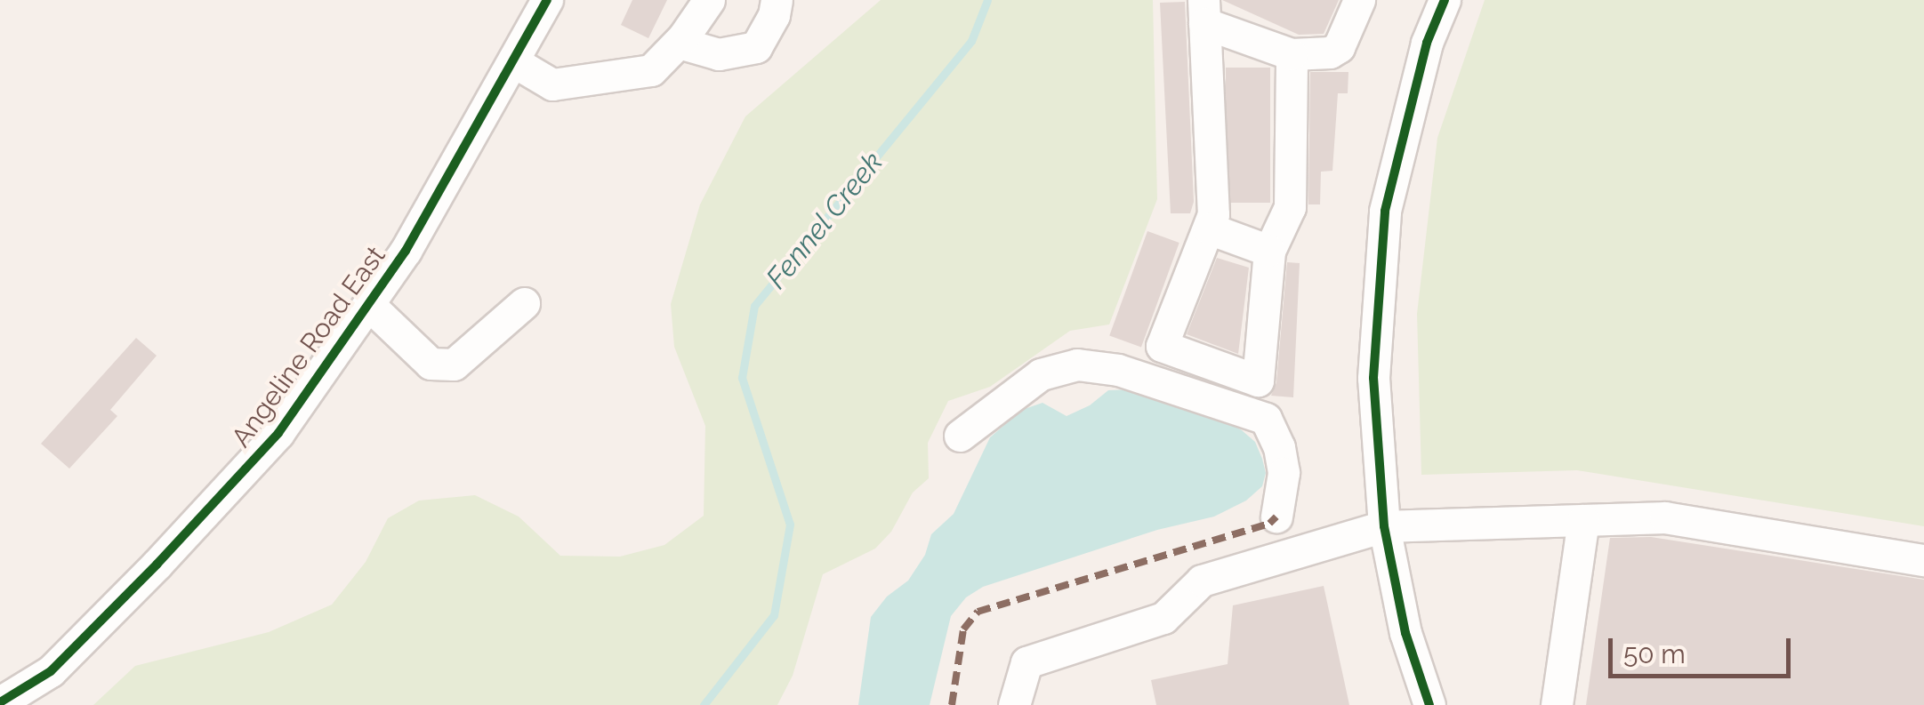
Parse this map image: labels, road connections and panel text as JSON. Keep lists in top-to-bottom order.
{
  "streets": {
    "street": ["Angeline Road East"]
  },
  "water": ["Fennel Creek"],
  "scale_bar": "50 m"
}
